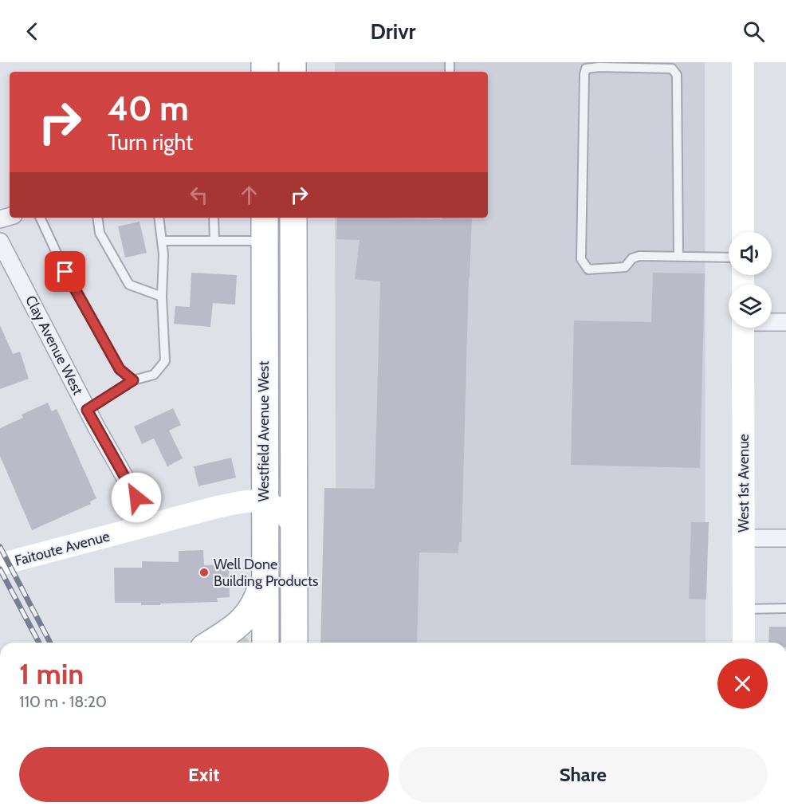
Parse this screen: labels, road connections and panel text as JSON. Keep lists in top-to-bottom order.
{
  "streets": {
    "main road": ["Westfield Avenue West"],
    "street": ["Clay Avenue West", "West 1st Avenue", "Faitoute Avenue"]
  },
  "crossings": [
    ["Clay Avenue West", "Faitoute Avenue"],
    ["Westfield Avenue West", "Faitoute Avenue"]
  ],
  "places": ["Well Done Building Products"],
  "page": {
    "header": "Drivr",
    "turn": ["40 m", "Turn right"],
    "heading": ["1 min", "110 m · 18:20"],
    "buttons": ["Exit", "Share"]
  }
}
